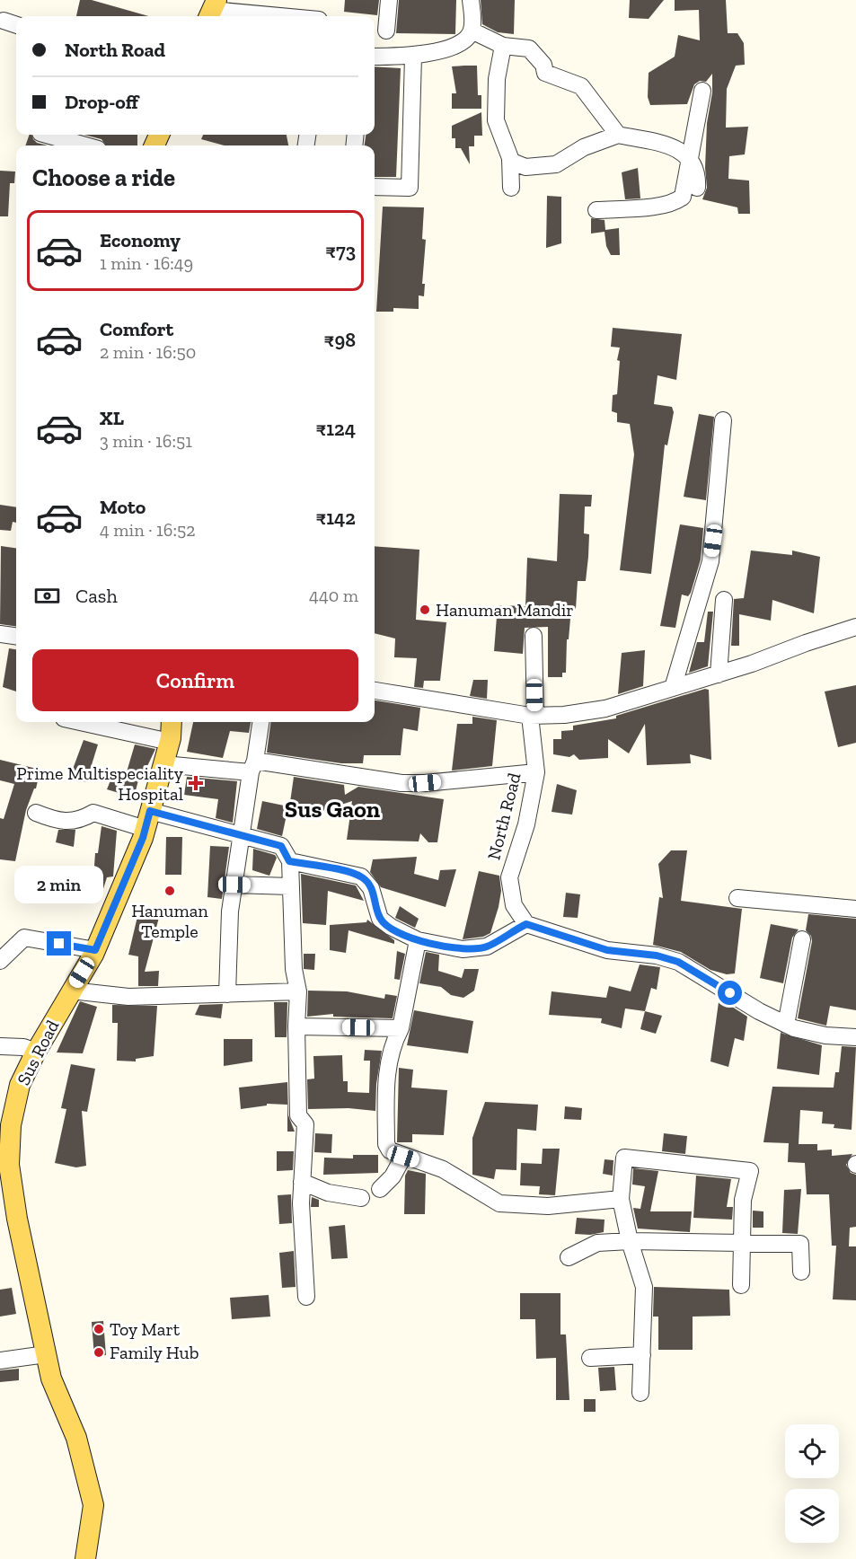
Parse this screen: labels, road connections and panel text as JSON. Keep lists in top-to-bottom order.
{
  "streets": {
    "main road": ["Sus Road"],
    "street": ["North Road"]
  },
  "districts": ["Sus Gaon"],
  "places": {
    "other": [
      "Hanuman Mandir",
      "Hanuman Temple",
      "Toy Mart",
      "Family Hub"
    ],
    "health": ["Prime Multispeciality Hospital"]
  },
  "page": {
    "banner": ["North Road", "Drop-off"],
    "heading": "Choose a ride",
    "list": [
      {
        "name": "Economy",
        "note": "1 min · 16:49",
        "value": "₹73"
      },
      {
        "name": "Comfort",
        "note": "2 min · 16:50",
        "value": "₹98"
      },
      {
        "name": "XL",
        "note": "3 min · 16:51",
        "value": "₹124"
      },
      {
        "name": "Moto",
        "note": "4 min · 16:52",
        "value": "₹142"
      }
    ],
    "pay": ["Cash", "440 m"],
    "buttons": "Confirm",
    "bubble": "2 min"
  }
}
